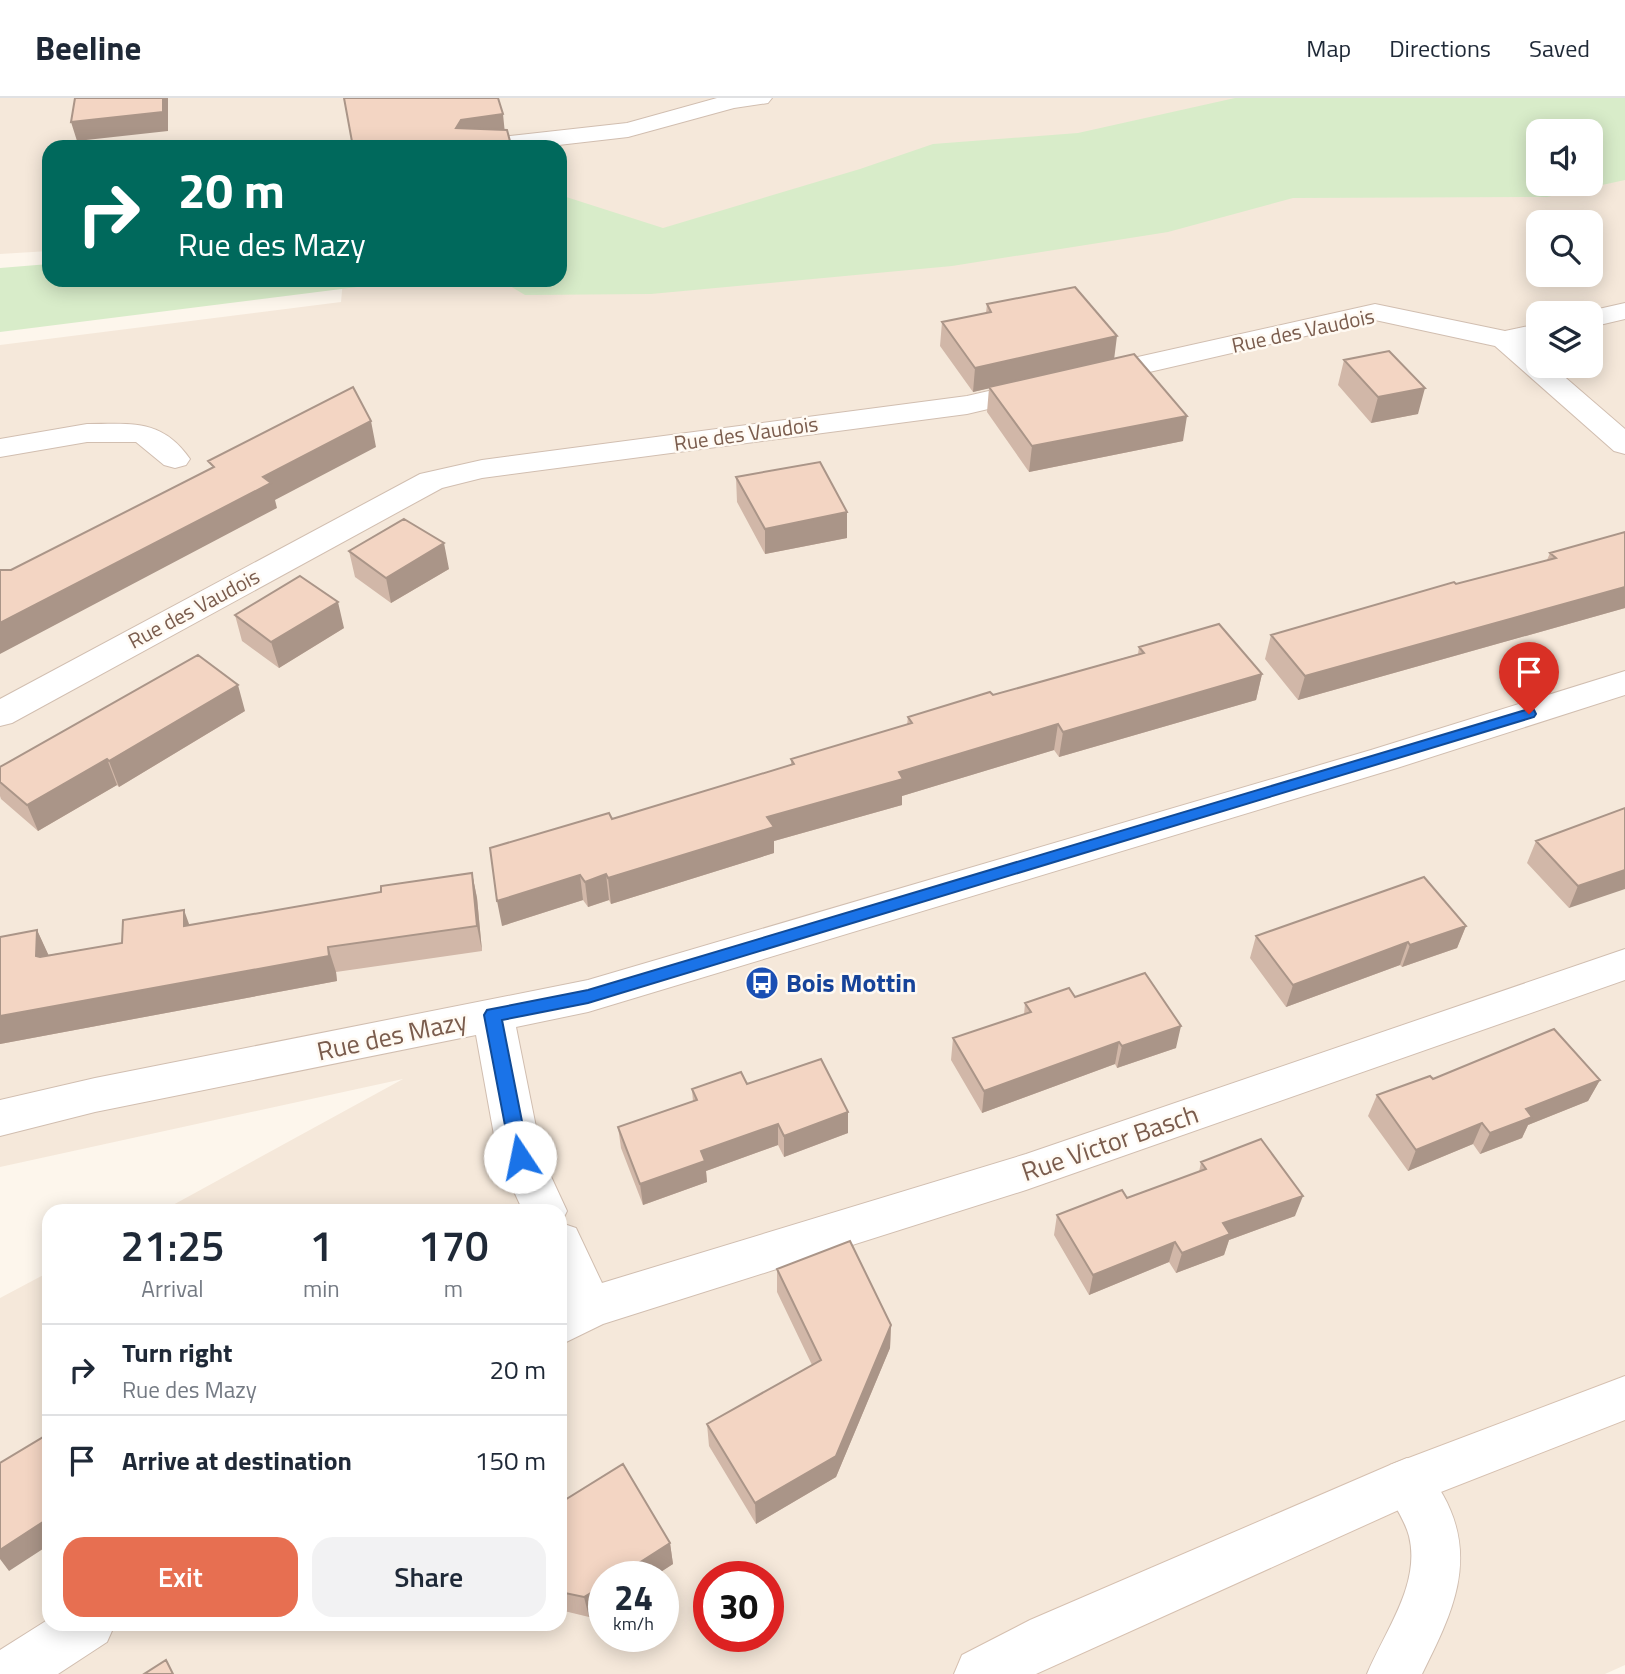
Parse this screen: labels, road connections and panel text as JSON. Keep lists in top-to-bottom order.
{
  "streets": {
    "street": ["Rue des Vaudois", "Rue des Mazy", "Rue Victor Basch"]
  },
  "places": {
    "bus stop": ["Bois Mottin"]
  },
  "page": {
    "header": "Beeline",
    "nav": ["Map", "Directions", "Saved"],
    "turn": ["20 m", "Rue des Mazy"],
    "eta": [
      "21:25",
      "Arrival",
      "1",
      "min",
      "170",
      "m"
    ],
    "list": [
      {
        "name": "Turn right",
        "note": "Rue des Mazy",
        "value": "20 m"
      },
      {
        "name": "Arrive at destination",
        "value": "150 m"
      }
    ],
    "buttons": ["Exit", "Share"],
    "speed": "24 km/h",
    "limit": "30"
  }
}
